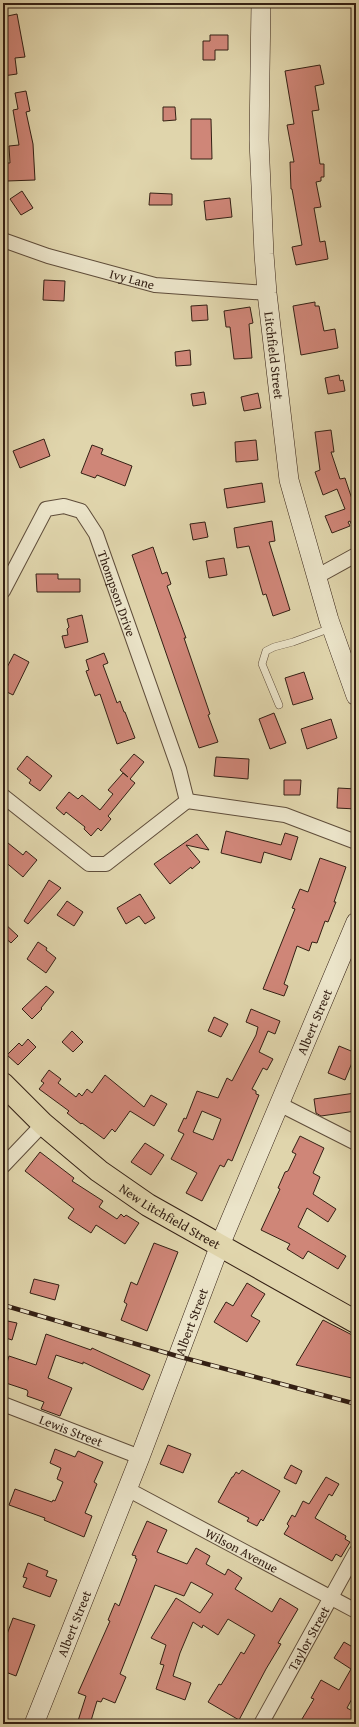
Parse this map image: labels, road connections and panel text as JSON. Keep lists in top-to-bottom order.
{
  "streets": {
    "highway": ["New Litchfield Street"],
    "street": [
      "Ivy Lane",
      "Litchfield Street",
      "Thompson Drive",
      "Albert Street",
      "Lewis Street",
      "Wilson Avenue",
      "Taylor Street"
    ]
  },
  "crossings": [
    ["Ivy Lane", "Litchfield Street"],
    ["Albert Street", "New Litchfield Street"],
    ["Albert Street", "Lewis Street"],
    ["Albert Street", "Wilson Avenue"],
    ["Wilson Avenue", "Taylor Street"]
  ]
}
